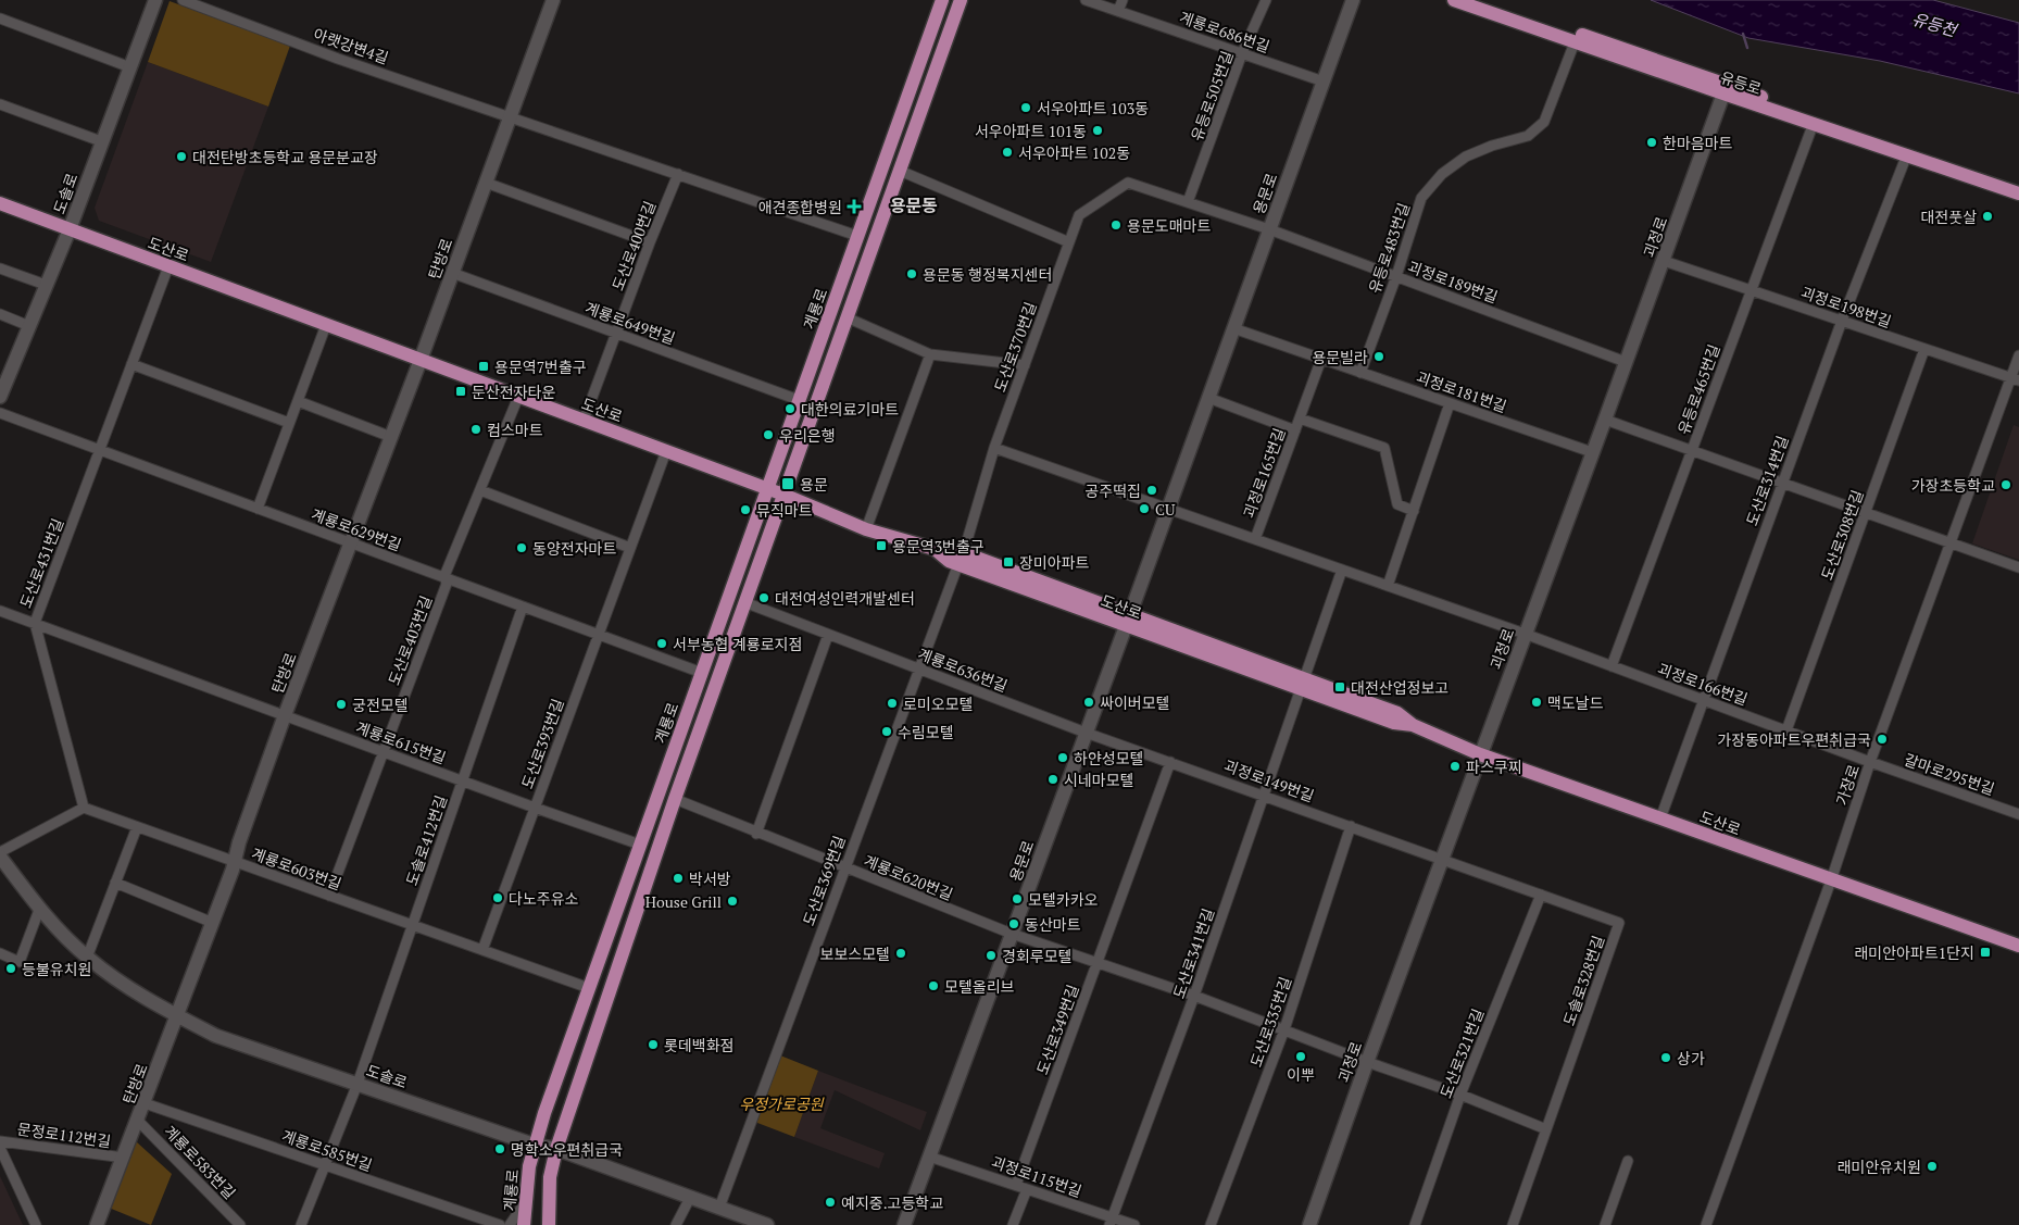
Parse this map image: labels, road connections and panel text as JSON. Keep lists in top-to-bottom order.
{
  "streets": {
    "main road": ["유등로", "도산로", "계룡로"],
    "street": [
      "계룡로686번길",
      "아랫강변4길",
      "유등로505번길",
      "도솔로",
      "용문로",
      "괴정로",
      "도산로400번길",
      "유등로483번길",
      "탄방로",
      "괴정로189번길",
      "괴정로198번길",
      "계룡로649번길",
      "도산로370번길",
      "유등로465번길",
      "괴정로181번길",
      "괴정로165번길",
      "도산로314번길",
      "계룡로629번길",
      "도산로308번길",
      "도산로431번길",
      "도산로403번길",
      "계룡로636번길",
      "괴정로166번길",
      "계룡로615번길",
      "도산로393번길",
      "갈마로295번길",
      "괴정로149번길",
      "가장로",
      "도솔로412번길",
      "계룡로603번길",
      "계룡로620번길",
      "도산로369번길",
      "도산로341번길",
      "도솔로328번길",
      "도산로335번길",
      "도산로349번길",
      "도산로321번길",
      "문정로112번길",
      "계룡로585번길",
      "계룡로583번길",
      "괴정로115번길"
    ]
  },
  "crossings": [
    ["계룡로686번길", "유등로505번길"],
    ["계룡로686번길", "용문로"],
    ["아랫강변4길", "탄방로"],
    ["유등로", "괴정로"],
    ["유등로", "유등로483번길"],
    ["유등로", "유등로465번길"],
    ["유등로", "도산로314번길"],
    ["유등로505번길", "도산로370번길"],
    ["도솔로", "도산로"],
    ["도솔로", "탄방로"],
    ["도솔로", "계룡로"],
    ["도솔로", "도솔로412번길"],
    ["도솔로", "도산로369번길"],
    ["용문로", "도산로"],
    ["용문로", "괴정로189번길"],
    ["용문로", "도산로370번길"],
    ["용문로", "괴정로181번길"],
    ["용문로", "괴정로165번길"],
    ["용문로", "계룡로636번길"],
    ["용문로", "괴정로149번길"],
    ["용문로", "계룡로620번길"],
    ["용문로", "괴정로115번길"],
    ["괴정로", "도산로"],
    ["괴정로", "괴정로189번길"],
    ["괴정로", "괴정로198번길"],
    ["괴정로", "괴정로181번길"],
    ["괴정로", "괴정로165번길"],
    ["괴정로", "괴정로166번길"],
    ["괴정로", "괴정로149번길"],
    ["괴정로", "계룡로620번길"],
    ["괴정로", "도솔로328번길"],
    ["도산로400번길", "도산로"],
    ["도산로400번길", "계룡로649번길"],
    ["유등로483번길", "괴정로189번길"],
    ["유등로483번길", "괴정로181번길"],
    ["도산로", "탄방로"],
    ["도산로", "계룡로"],
    ["도산로", "도산로370번길"],
    ["도산로", "도산로314번길"],
    ["도산로", "도산로431번길"],
    ["도산로", "도산로403번길"],
    ["도산로", "도산로393번길"],
    ["도산로", "가장로"],
    ["도산로", "도산로369번길"],
    ["도산로", "도산로341번길"],
    ["탄방로", "계룡로649번길"],
    ["탄방로", "계룡로629번길"],
    ["탄방로", "계룡로615번길"],
    ["탄방로", "계룡로603번길"],
    ["탄방로", "문정로112번길"],
    ["탄방로", "계룡로585번길"],
    ["탄방로", "계룡로583번길"],
    ["괴정로189번길", "도산로370번길"],
    ["괴정로198번길", "유등로465번길"],
    ["괴정로198번길", "도산로314번길"],
    ["괴정로198번길", "도산로308번길"],
    ["괴정로198번길", "가장로"],
    ["계룡로", "계룡로649번길"],
    ["계룡로", "계룡로629번길"],
    ["계룡로", "계룡로615번길"],
    ["계룡로", "계룡로603번길"],
    ["도산로370번길", "도산로369번길"],
    ["유등로465번길", "괴정로166번길"],
    ["괴정로165번길", "괴정로166번길"],
    ["도산로314번길", "괴정로166번길"],
    ["계룡로629번길", "도산로431번길"],
    ["계룡로629번길", "도산로403번길"],
    ["계룡로629번길", "도산로393번길"],
    ["계룡로629번길", "도솔로412번길"],
    ["도산로308번길", "괴정로166번길"],
    ["도산로431번길", "계룡로615번길"],
    ["도산로431번길", "계룡로603번길"],
    ["도산로403번길", "계룡로615번길"],
    ["도산로403번길", "계룡로603번길"],
    ["계룡로636번길", "괴정로149번길"],
    ["계룡로636번길", "도산로369번길"],
    ["괴정로166번길", "갈마로295번길"],
    ["괴정로166번길", "가장로"],
    ["계룡로615번길", "도산로393번길"],
    ["계룡로615번길", "도솔로412번길"],
    ["도산로393번길", "계룡로603번길"],
    ["갈마로295번길", "가장로"],
    ["괴정로149번길", "도산로341번길"],
    ["괴정로149번길", "도솔로328번길"],
    ["괴정로149번길", "도산로335번길"],
    ["괴정로149번길", "도산로349번길"],
    ["도솔로412번길", "계룡로603번길"],
    ["도솔로412번길", "계룡로585번길"],
    ["계룡로620번길", "도산로369번길"],
    ["계룡로620번길", "도산로341번길"],
    ["계룡로620번길", "도솔로328번길"],
    ["계룡로620번길", "도산로335번길"],
    ["계룡로620번길", "도산로349번길"],
    ["계룡로620번길", "도산로321번길"],
    ["도산로341번길", "괴정로115번길"],
    ["도솔로328번길", "도산로321번길"],
    ["도산로349번길", "괴정로115번길"]
  ],
  "districts": ["용문동"],
  "water": ["유등천"],
  "parks": ["우정가로공원"],
  "places": {
    "other": [
      "서우아파트 103동",
      "서우아파트 101동",
      "한마음마트",
      "서우아파트 102동",
      "대전탄방초등학교 용문분교장",
      "대전풋살",
      "용문도매마트",
      "용문동 행정복지센터",
      "용문빌라",
      "대한의료기마트",
      "컴스마트",
      "우리은행",
      "가장초등학교",
      "공주떡집",
      "CU",
      "뮤직마트",
      "동양전자마트",
      "대전여성인력개발센터",
      "서부농협 계룡로지점",
      "싸이버모텔",
      "맥도날드",
      "로미오모텔",
      "궁전모텔",
      "수림모텔",
      "가장동아파트우편취급국",
      "하얀성모텔",
      "파스쿠찌",
      "시네마모텔",
      "박서방",
      "다노주유소",
      "모텔카카오",
      "House Grill",
      "동산마트",
      "보보스모텔",
      "경회루모텔",
      "등불유치원",
      "모텔올리브",
      "롯데백화점",
      "이뿌",
      "상가",
      "명학소우편취급국",
      "래미안유치원",
      "예지중.고등학교"
    ],
    "health": ["애견종합병원"],
    "transit": [
      "용문역7번출구",
      "둔산전자타운",
      "용문",
      "용문역3번출구",
      "장미아파트",
      "대전산업정보고",
      "래미안아파트1단지"
    ]
  }
}
